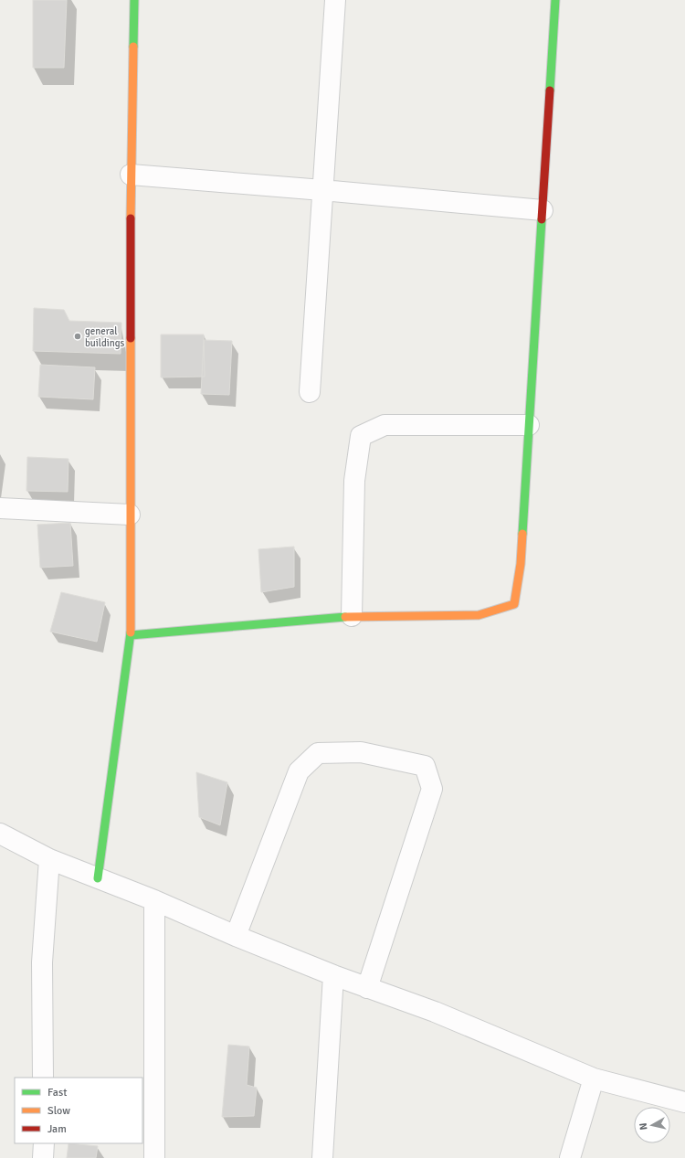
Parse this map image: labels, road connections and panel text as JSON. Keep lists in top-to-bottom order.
{
  "places": ["general buildings"],
  "legend": ["Fast", "Slow", "Jam"],
  "north": "left"
}
